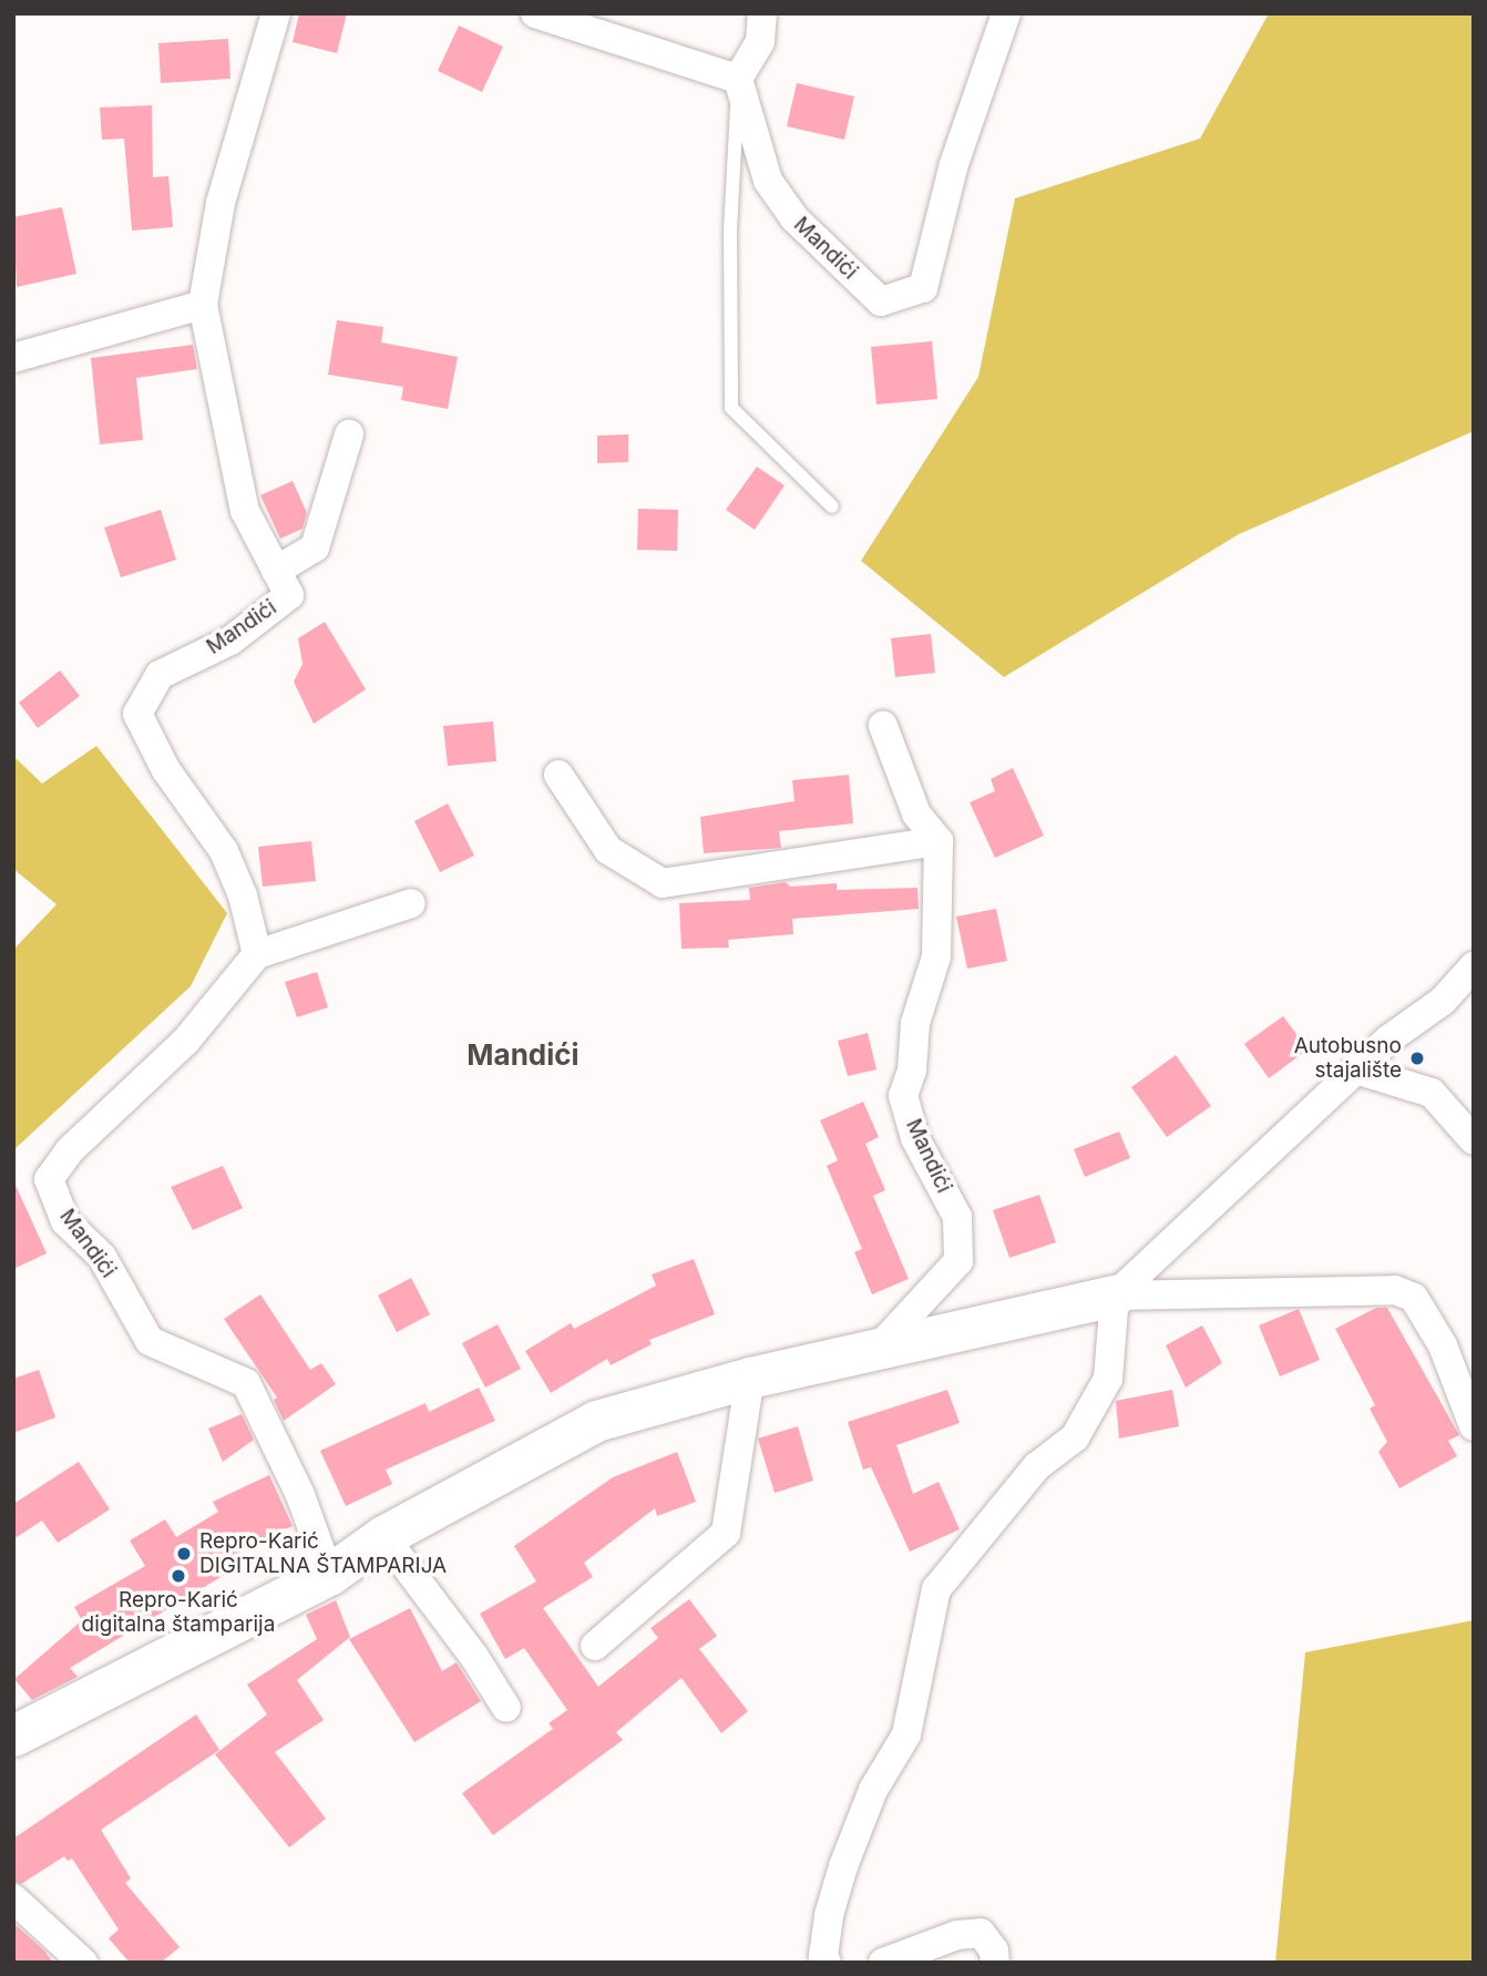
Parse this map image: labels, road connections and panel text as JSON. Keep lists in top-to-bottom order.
{
  "streets": {
    "street": ["Mandići"]
  },
  "districts": ["Mandići"],
  "places": ["Autobusno stajalište", "Repro-Karić DIGITALNA ŠTAMPARIJA", "Repro-Karić digitalna štamparija"]
}
